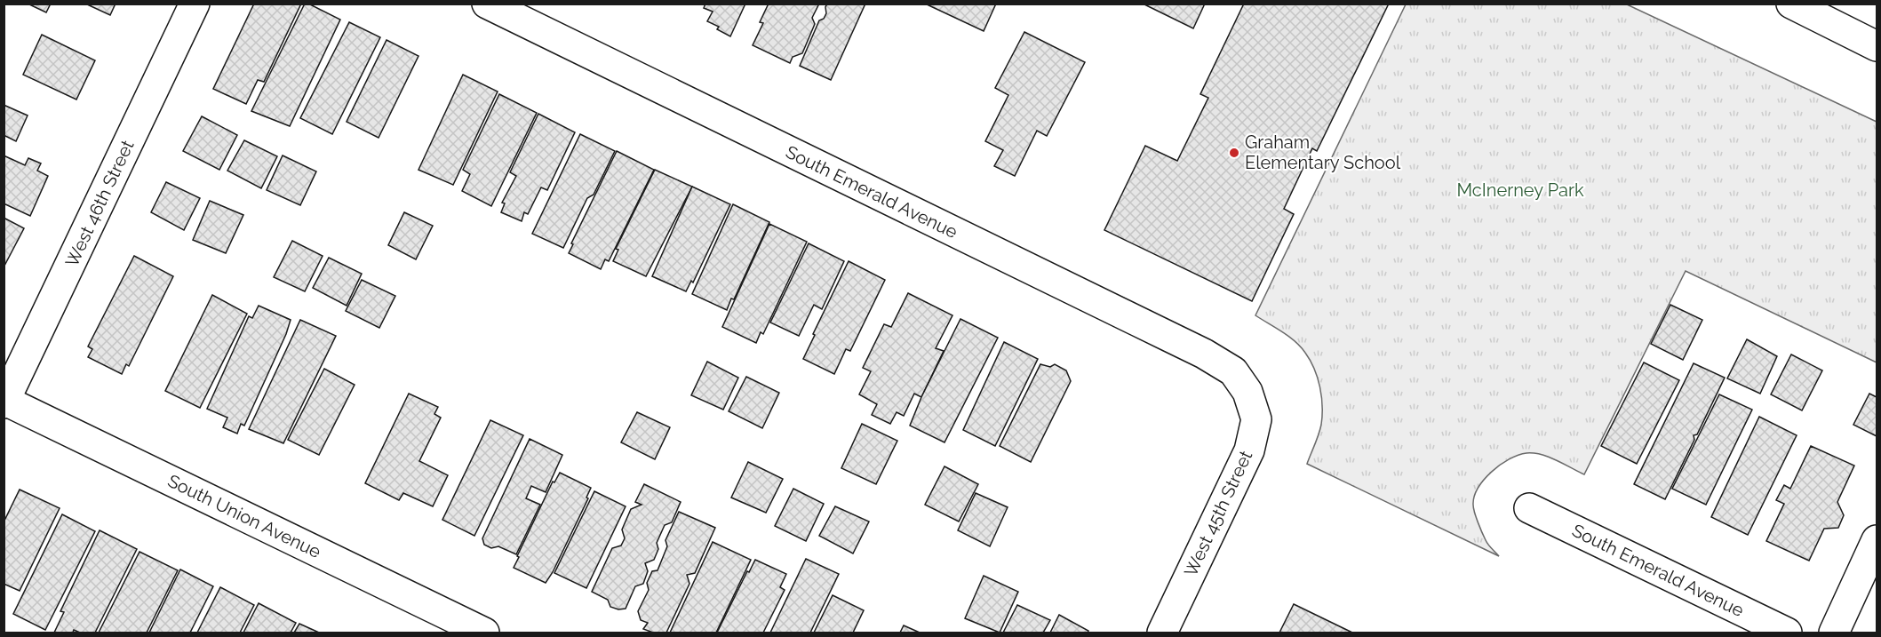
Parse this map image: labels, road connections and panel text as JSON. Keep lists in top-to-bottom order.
{
  "streets": {
    "street": [
      "South Emerald Avenue",
      "West 46th Street",
      "West 45th Street",
      "South Union Avenue"
    ]
  },
  "crossings": [
    ["South Emerald Avenue", "West 45th Street"],
    ["West 46th Street", "South Union Avenue"]
  ],
  "parks": ["McInerney Park"],
  "places": ["Graham Elementary School"]
}
